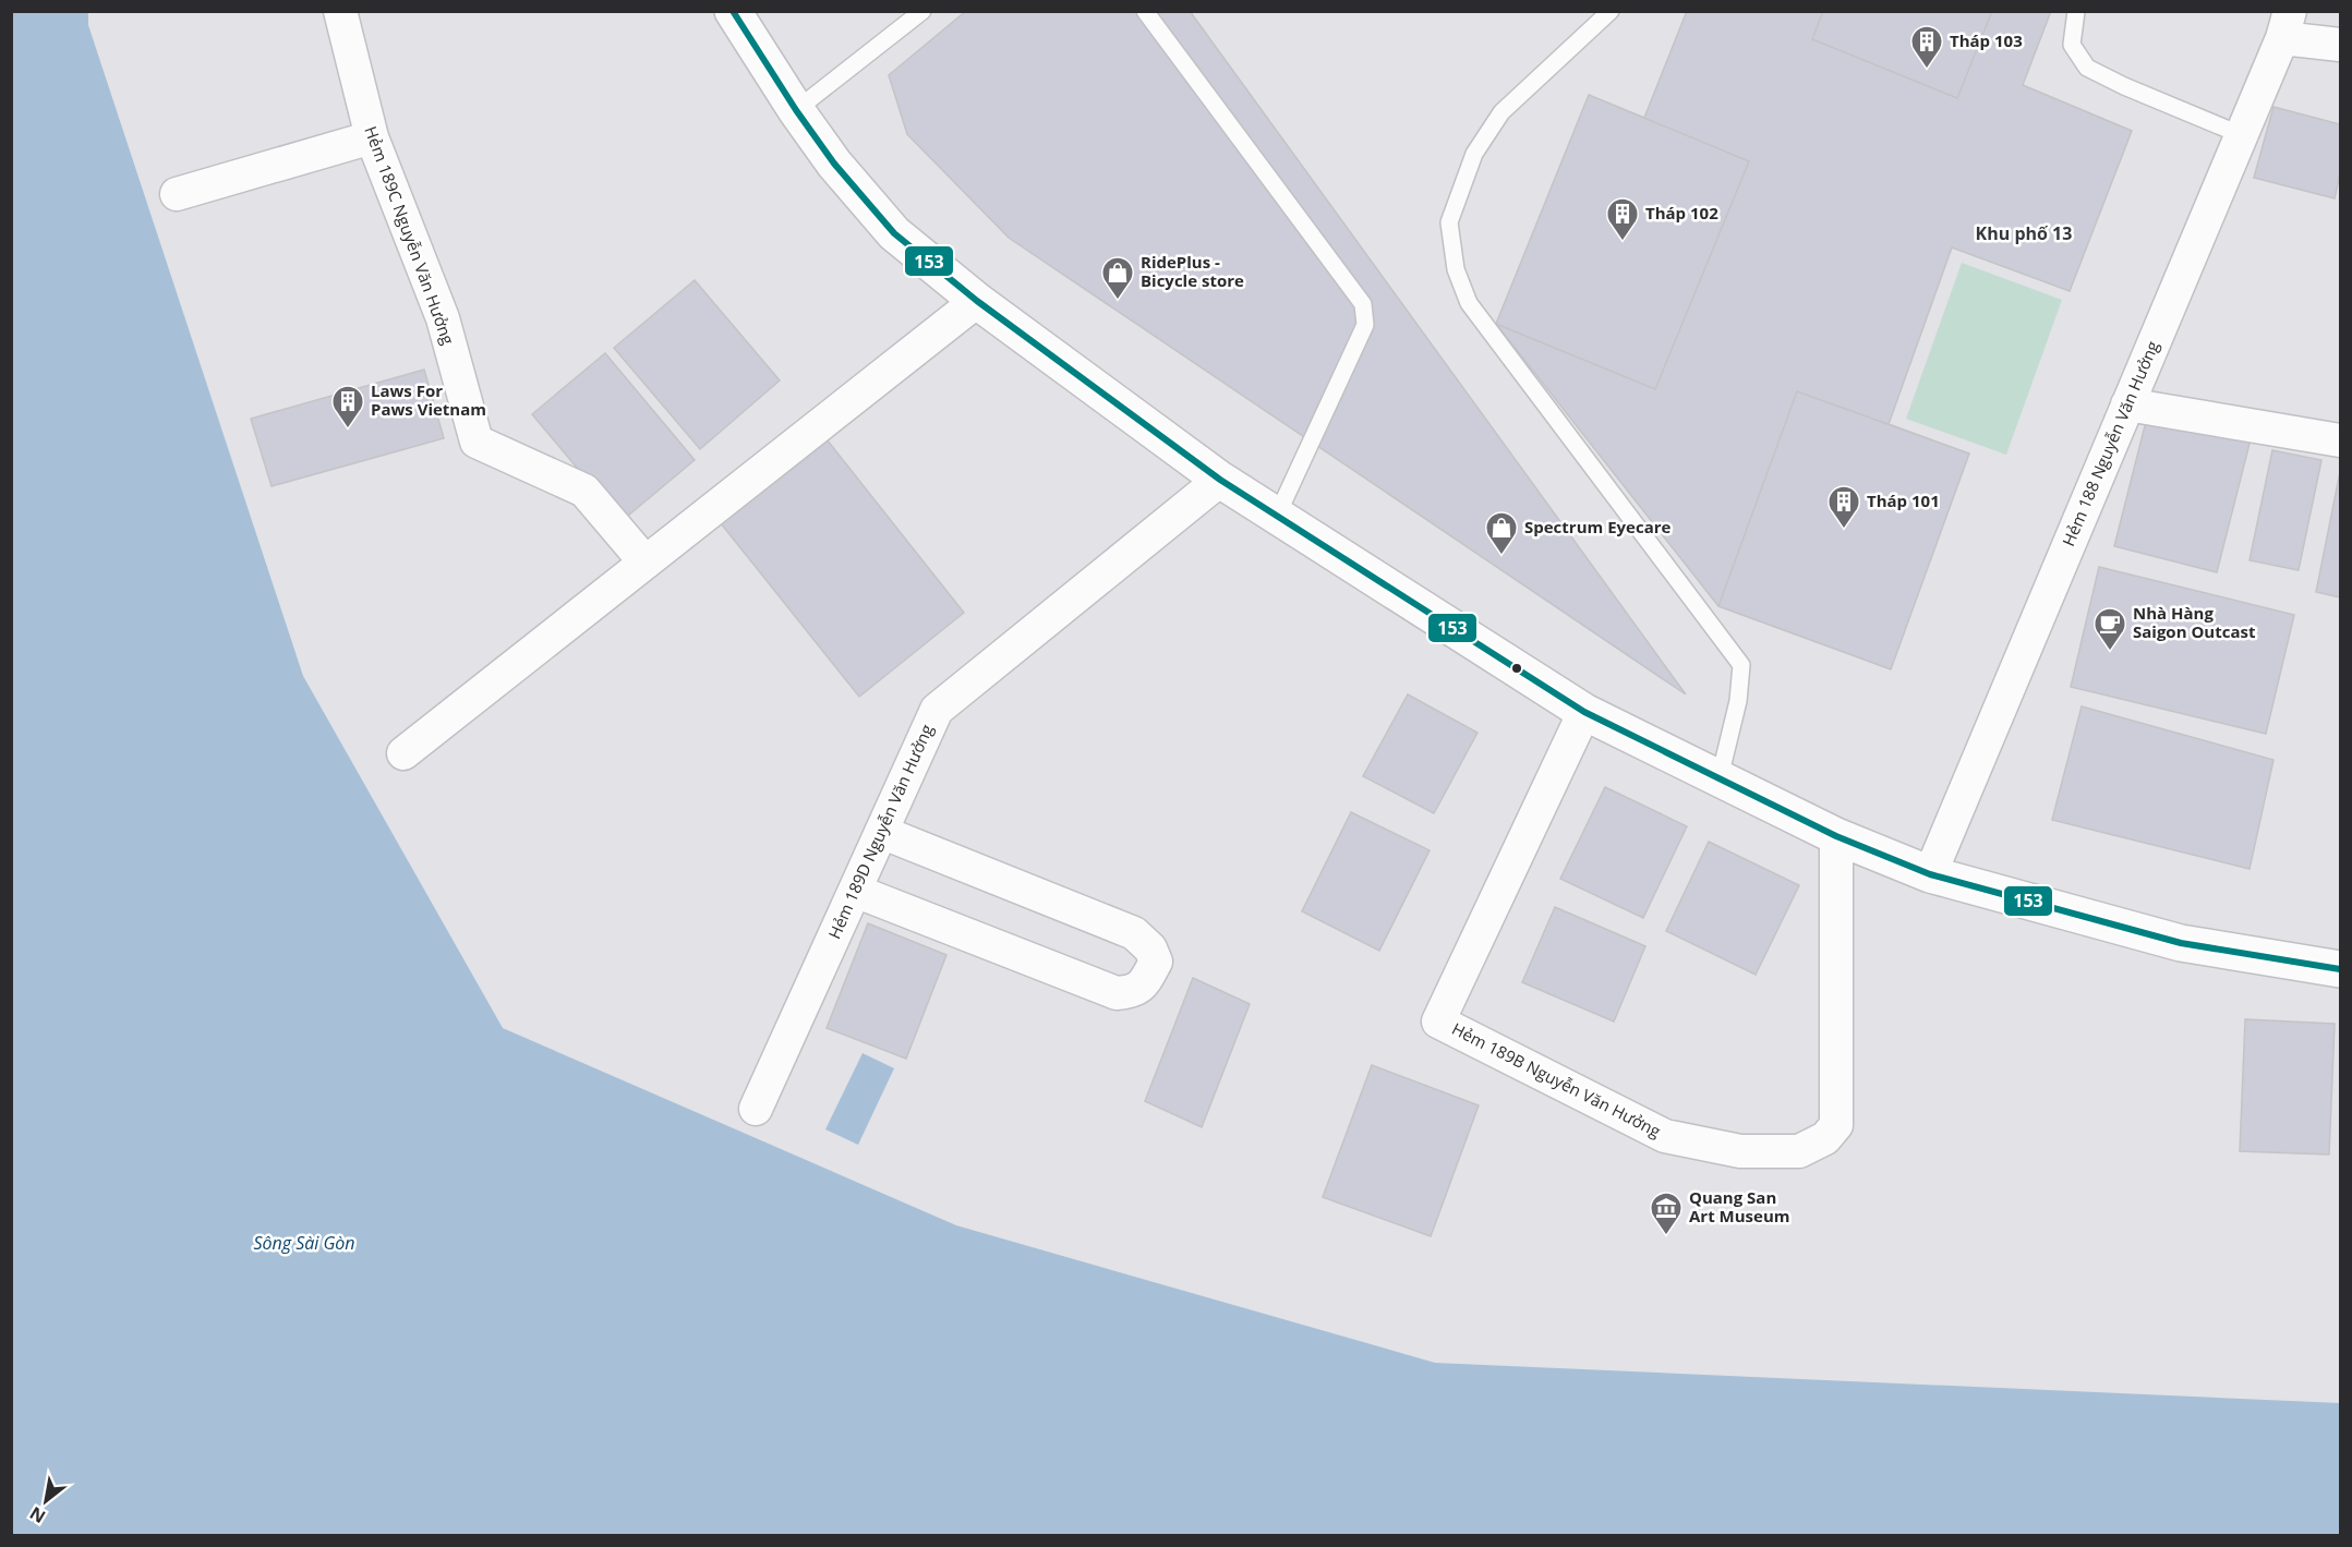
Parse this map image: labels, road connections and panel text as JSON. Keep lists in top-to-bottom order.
{
  "streets": {
    "street": [
      "Hẻm 189C Nguyễn Văn Hưởng",
      "Hẻm 188 Nguyễn Văn Hưởng",
      "Hẻm 189D Nguyễn Văn Hưởng",
      "Hẻm 189B Nguyễn Văn Hưởng"
    ]
  },
  "districts": ["Khu phố 13"],
  "water": ["Sông Sài Gòn"],
  "places": {
    "building": [
      "Tháp 103",
      "Tháp 102",
      "Laws For Paws Vietnam",
      "Tháp 101"
    ],
    "shop": ["RidePlus - Bicycle store", "Spectrum Eyecare"],
    "cafe": ["Nhà Hàng Saigon Outcast"],
    "museum": ["Quang San Art Museum"]
  },
  "lines": ["transit line 153"],
  "north": "bottom left"
}
